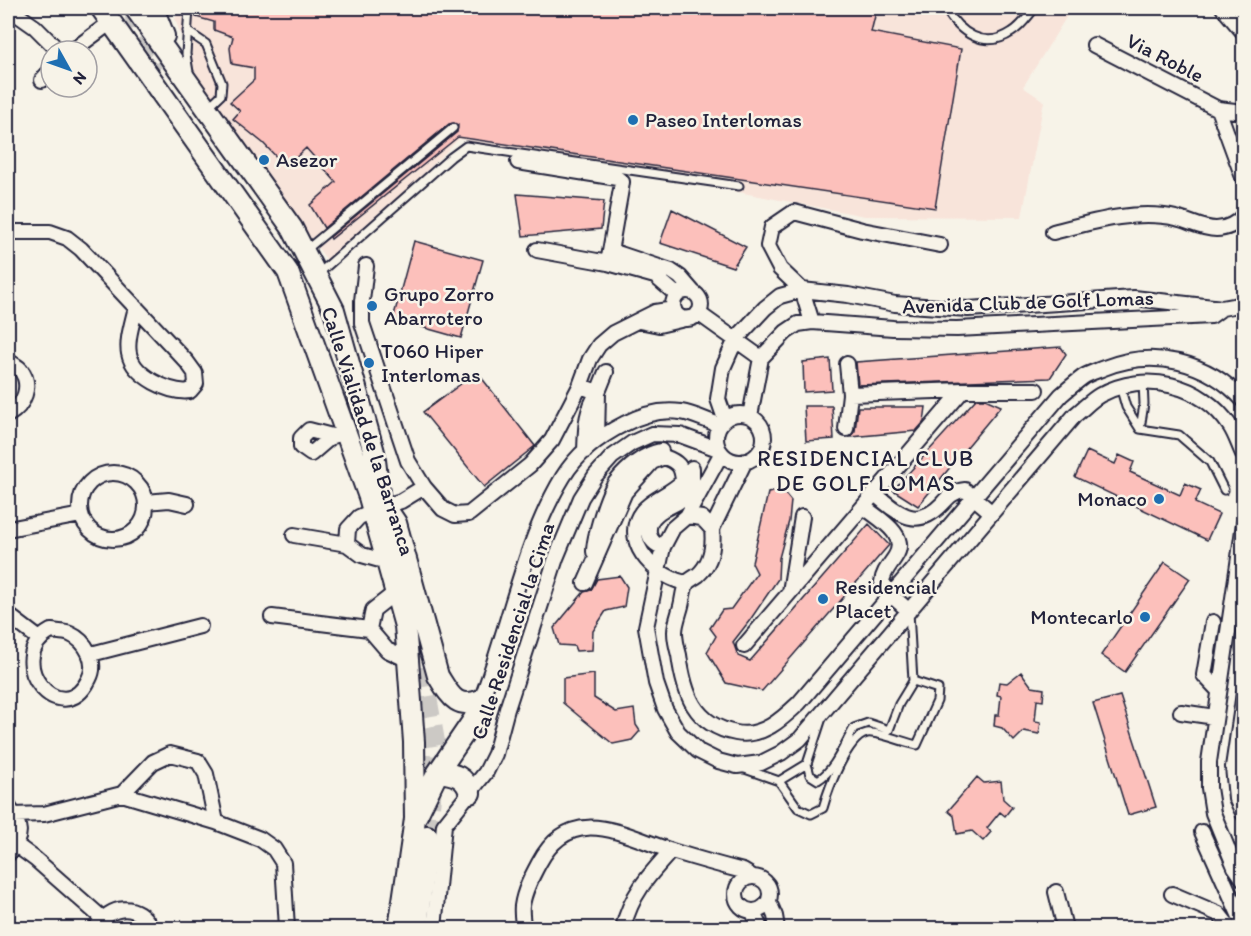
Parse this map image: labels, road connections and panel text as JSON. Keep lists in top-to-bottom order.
{
  "streets": {
    "main road": ["Calle Vialidad de la Barranca"],
    "street": ["Via Roble", "Avenida Club de Golf Lomas", "Calle Residencial la Cima"]
  },
  "crossings": [
    ["Avenida Club de Golf Lomas", "Calle Residencial la Cima"]
  ],
  "districts": ["RESIDENCIAL CLUB DE GOLF LOMAS"],
  "places": [
    "Paseo Interlomas",
    "Asezor",
    "Grupo Zorro Abarrotero",
    "T060 Hiper Interlomas",
    "Monaco",
    "Residencial Placet",
    "Montecarlo"
  ],
  "north": "bottom right"
}
